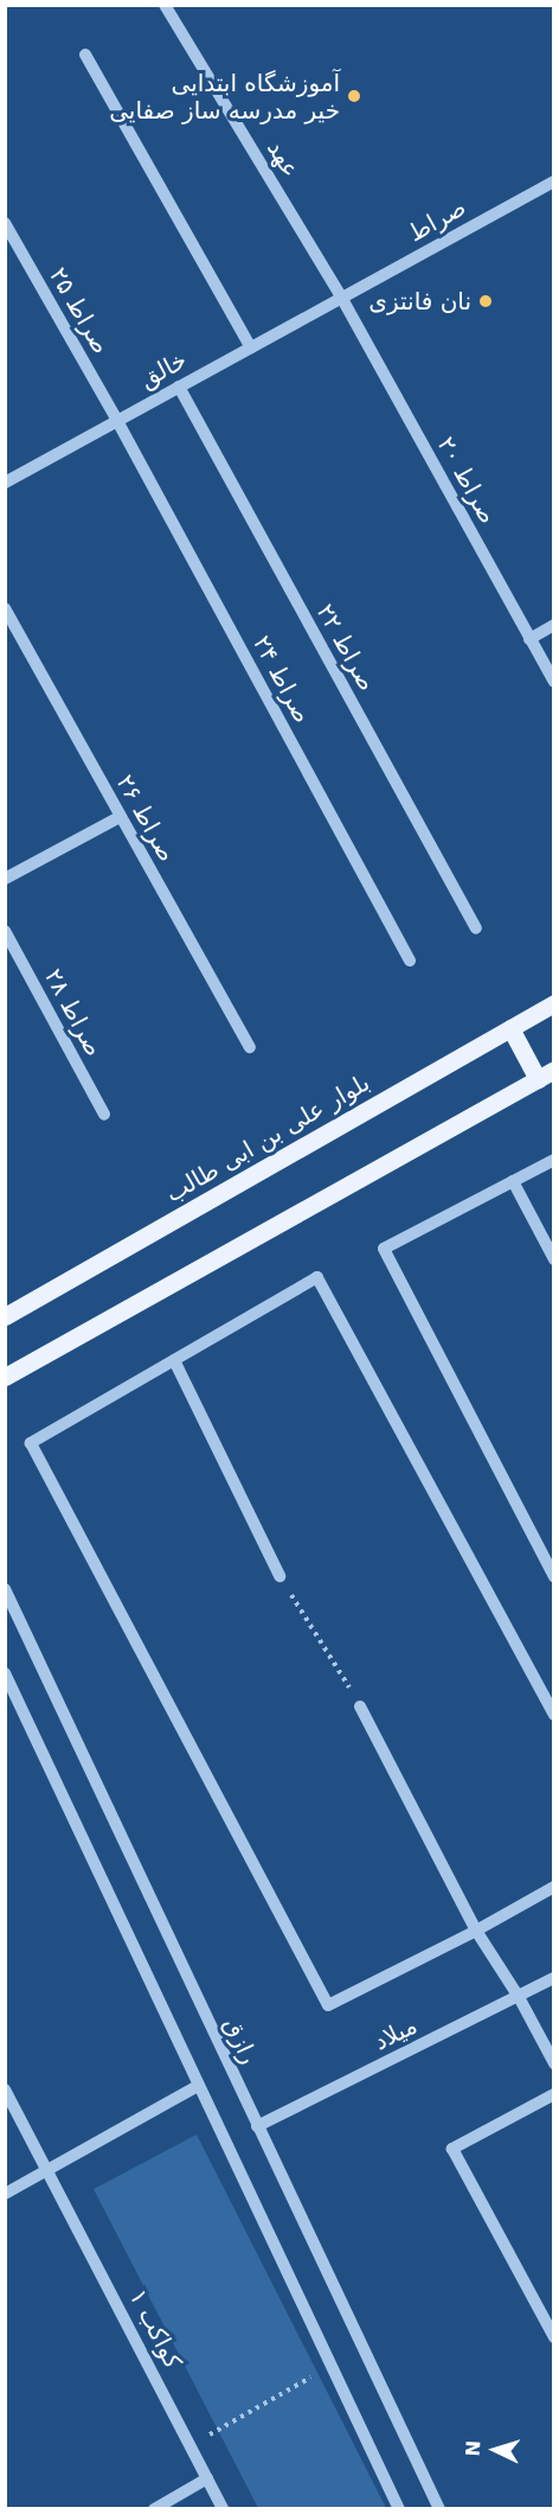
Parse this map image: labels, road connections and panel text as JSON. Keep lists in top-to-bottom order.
{
  "streets": {
    "main road": ["بلوار علی بن ابی طالب"],
    "street": [
      "عهد",
      "صراط",
      "صراط ۲۵",
      "خالق",
      "صراط ۲۰",
      "صراط ۲۲",
      "صراط ۲۴",
      "صراط ۲۶",
      "صراط ۲۸",
      "میلاد",
      "رازق",
      "کواکب ۱"
    ]
  },
  "crossings": [
    ["عهد", "صراط"],
    ["عهد", "خالق"],
    ["عهد", "صراط ۲۰"],
    ["صراط", "خالق"],
    ["صراط", "صراط ۲۰"],
    ["صراط ۲۵", "خالق"],
    ["صراط ۲۵", "صراط ۲۴"],
    ["خالق", "صراط ۲۰"],
    ["خالق", "صراط ۲۲"],
    ["خالق", "صراط ۲۴"],
    ["میلاد", "رازق"]
  ],
  "places": ["آموزشگاه ابتدایی خیر مدرسه ساز صفایی", "نان فانتزی"],
  "north": "left"
}
